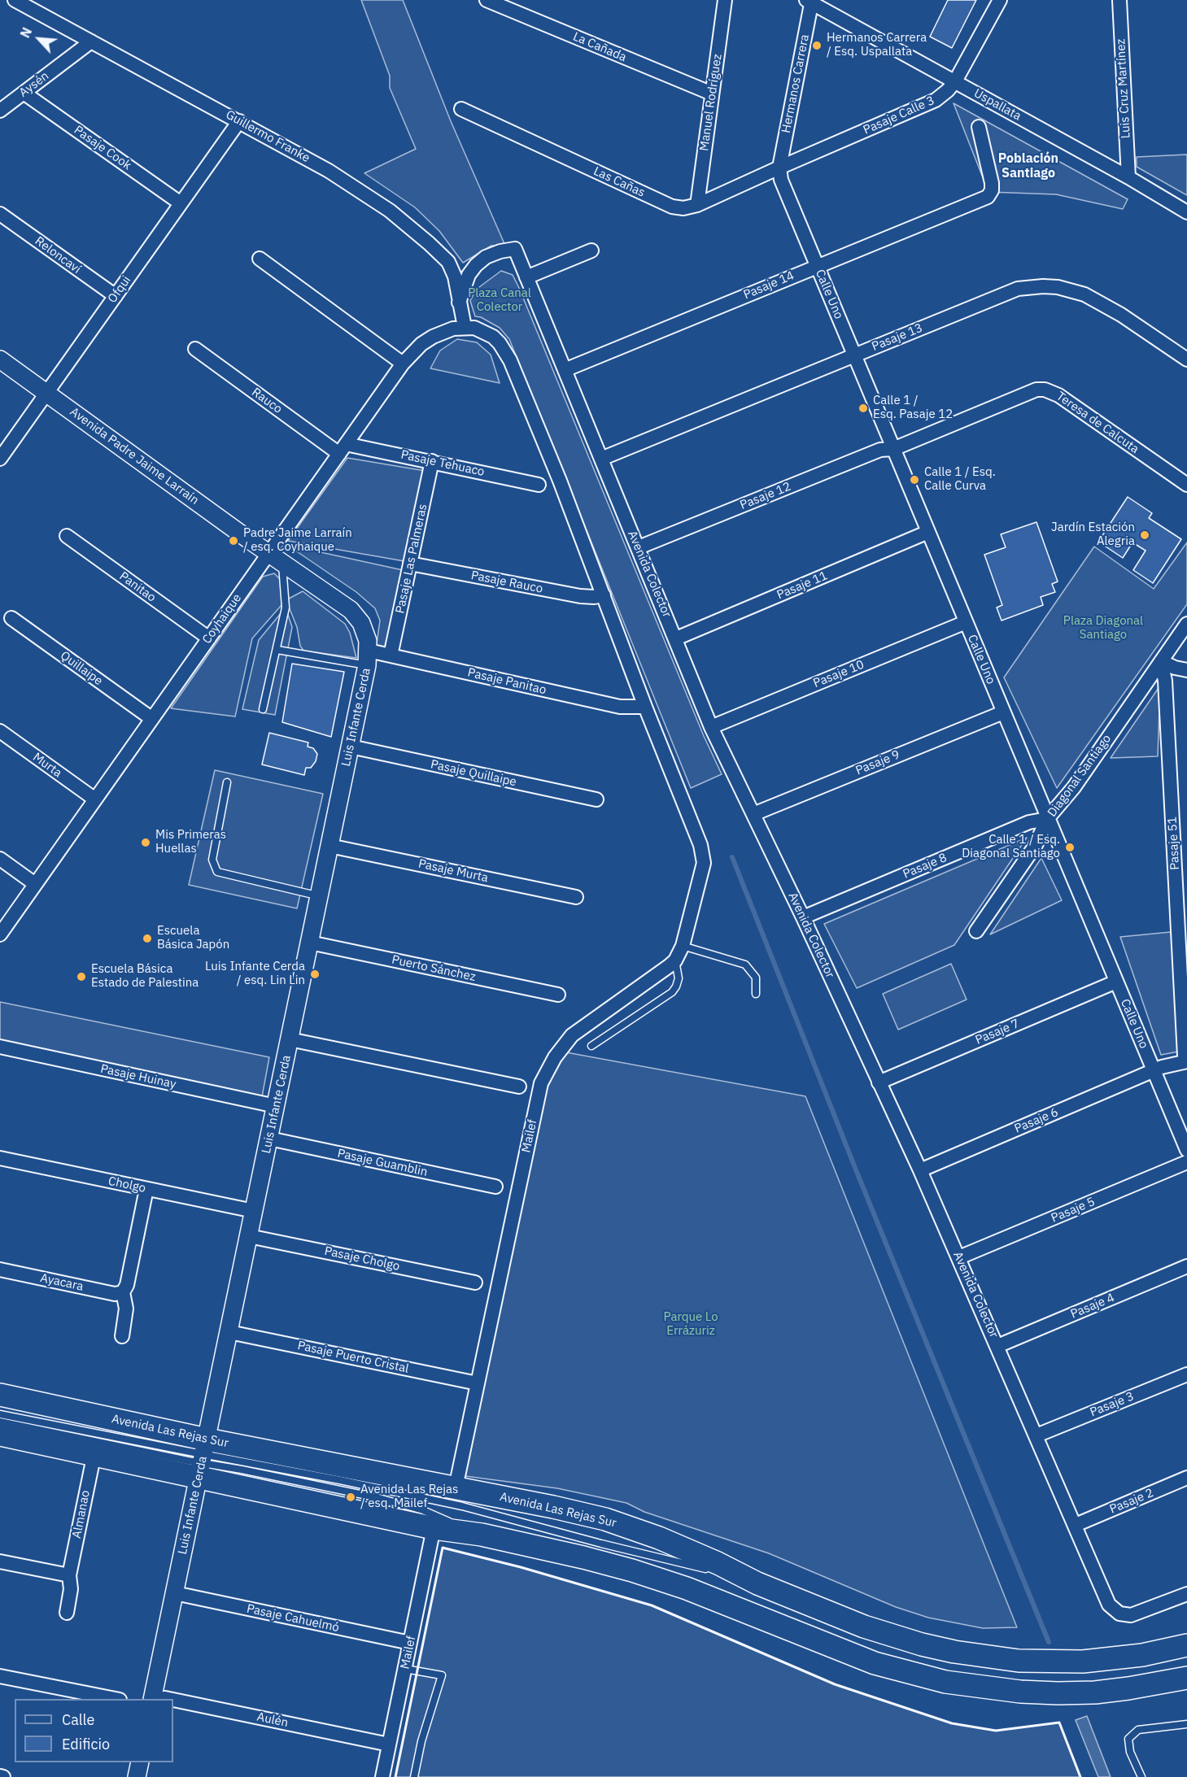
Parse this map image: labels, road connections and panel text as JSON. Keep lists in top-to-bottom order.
{
  "streets": {
    "main road": ["Avenida Las Rejas Sur"],
    "street": [
      "La Cañada",
      "Hermanos Carrera",
      "Aysén",
      "Luis Cruz Martínez",
      "Manuel Rodríguez",
      "Uspallata",
      "Pasaje Calle 3",
      "Guillermo Franke",
      "Pasaje Cook",
      "Las Cañas",
      "Reloncaví",
      "Pasaje 14",
      "Ofqui",
      "Calle Uno",
      "Pasaje 13",
      "Rauco",
      "Teresa de Calcuta",
      "Avenida Padre Jaime Larraín",
      "Pasaje Tehuaco",
      "Pasaje 12",
      "Pasaje Las Palmeras",
      "Avenida Colector",
      "Pasaje Rauco",
      "Pasaje 11",
      "Panitao",
      "Coyhaique",
      "Quillaipe",
      "Pasaje 10",
      "Pasaje Panitao",
      "Luis Infante Cerda",
      "Pasaje 9",
      "Murta",
      "Pasaje Quillaipe",
      "Diagonal Santiago",
      "Pasaje 51",
      "Pasaje 8",
      "Pasaje Murta",
      "Puerto Sánchez",
      "Pasaje 7",
      "Pasaje Huinay",
      "Pasaje 6",
      "Mailef",
      "Pasaje Guamblin",
      "Cholgo",
      "Pasaje 5",
      "Pasaje Cholgo",
      "Ayacara",
      "Pasaje 4",
      "Pasaje Puerto Cristal",
      "Pasaje 3",
      "Pasaje 2",
      "Almanao",
      "Pasaje Cahuelmó",
      "Aulén"
    ]
  },
  "crossings": [
    ["La Cañada", "Manuel Rodríguez"],
    ["Hermanos Carrera", "Uspallata"],
    ["Hermanos Carrera", "Pasaje Calle 3"],
    ["Hermanos Carrera", "Las Cañas"],
    ["Hermanos Carrera", "Calle Uno"],
    ["Aysén", "Guillermo Franke"],
    ["Aysén", "Pasaje Cook"],
    ["Luis Cruz Martínez", "Uspallata"],
    ["Manuel Rodríguez", "Las Cañas"],
    ["Uspallata", "Pasaje Calle 3"],
    ["Pasaje Calle 3", "Las Cañas"],
    ["Pasaje Calle 3", "Calle Uno"],
    ["Guillermo Franke", "Ofqui"],
    ["Guillermo Franke", "Avenida Colector"],
    ["Guillermo Franke", "Coyhaique"],
    ["Pasaje Cook", "Ofqui"],
    ["Las Cañas", "Calle Uno"],
    ["Reloncaví", "Ofqui"],
    ["Pasaje 14", "Calle Uno"],
    ["Pasaje 14", "Avenida Colector"],
    ["Ofqui", "Avenida Padre Jaime Larraín"],
    ["Calle Uno", "Pasaje 13"],
    ["Calle Uno", "Teresa de Calcuta"],
    ["Calle Uno", "Pasaje 12"],
    ["Calle Uno", "Pasaje 11"],
    ["Calle Uno", "Pasaje 10"],
    ["Calle Uno", "Pasaje 9"],
    ["Calle Uno", "Diagonal Santiago"],
    ["Calle Uno", "Pasaje 8"],
    ["Calle Uno", "Pasaje 7"],
    ["Calle Uno", "Pasaje 6"],
    ["Pasaje 13", "Avenida Colector"],
    ["Rauco", "Pasaje Tehuaco"],
    ["Rauco", "Coyhaique"],
    ["Teresa de Calcuta", "Pasaje 12"],
    ["Avenida Padre Jaime Larraín", "Coyhaique"],
    ["Avenida Padre Jaime Larraín", "Luis Infante Cerda"],
    ["Pasaje Tehuaco", "Pasaje Las Palmeras"],
    ["Pasaje Tehuaco", "Coyhaique"],
    ["Pasaje 12", "Avenida Colector"],
    ["Pasaje Las Palmeras", "Pasaje Rauco"],
    ["Pasaje Las Palmeras", "Pasaje Panitao"],
    ["Avenida Colector", "Pasaje 11"],
    ["Avenida Colector", "Pasaje 10"],
    ["Avenida Colector", "Pasaje 9"],
    ["Avenida Colector", "Pasaje 8"],
    ["Avenida Colector", "Pasaje 7"],
    ["Avenida Colector", "Pasaje 6"],
    ["Avenida Colector", "Pasaje 5"],
    ["Avenida Colector", "Pasaje 4"],
    ["Avenida Colector", "Pasaje 3"],
    ["Avenida Colector", "Pasaje 2"],
    ["Panitao", "Coyhaique"],
    ["Coyhaique", "Quillaipe"],
    ["Coyhaique", "Luis Infante Cerda"],
    ["Coyhaique", "Murta"],
    ["Pasaje Panitao", "Luis Infante Cerda"],
    ["Pasaje Panitao", "Mailef"],
    ["Luis Infante Cerda", "Pasaje Quillaipe"],
    ["Luis Infante Cerda", "Pasaje Murta"],
    ["Luis Infante Cerda", "Puerto Sánchez"],
    ["Luis Infante Cerda", "Pasaje Huinay"],
    ["Luis Infante Cerda", "Pasaje Guamblin"],
    ["Luis Infante Cerda", "Cholgo"],
    ["Luis Infante Cerda", "Pasaje Cholgo"],
    ["Luis Infante Cerda", "Pasaje Puerto Cristal"],
    ["Luis Infante Cerda", "Avenida Las Rejas Sur"],
    ["Luis Infante Cerda", "Pasaje Cahuelmó"],
    ["Diagonal Santiago", "Pasaje 51"],
    ["Diagonal Santiago", "Pasaje 8"],
    ["Pasaje 51", "Pasaje 6"],
    ["Mailef", "Pasaje Puerto Cristal"],
    ["Mailef", "Avenida Las Rejas Sur"],
    ["Mailef", "Pasaje Cahuelmó"],
    ["Mailef", "Aulén"],
    ["Avenida Las Rejas Sur", "Almanao"]
  ],
  "districts": ["Población Santiago"],
  "parks": ["Plaza Canal Colector", "Plaza Diagonal Santiago", "Parque Lo Errázuriz"],
  "places": [
    "Hermanos Carrera / Esq. Uspallata",
    "Calle 1 / Esq. Pasaje 12",
    "Calle 1 / Esq. Calle Curva",
    "Jardín Estación Alegria",
    "Padre Jaime Larraín / esq. Coyhaique",
    "Mis Primeras Huellas",
    "Calle 1 / Esq. Diagonal Santiago",
    "Escuela Básica Japón",
    "Luis Infante Cerda / esq. Lin Lin",
    "Escuela Básica Estado de Palestina",
    "Avenida Las Rejas / esq. Mailef"
  ],
  "legend": ["Calle", "Edificio"],
  "north": "top left"
}
